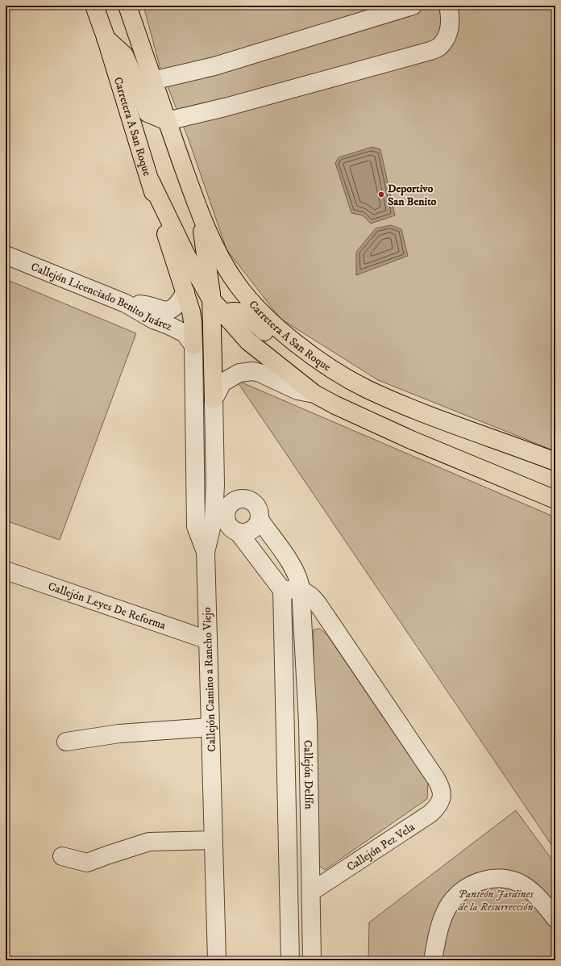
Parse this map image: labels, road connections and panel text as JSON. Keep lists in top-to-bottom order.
{
  "streets": {
    "main road": ["Carretera A San Roque"],
    "street": [
      "Callejón Licenciado Benito Juárez",
      "Callejón Leyes De Reforma",
      "Callejón Camino a Rancho Viejo",
      "Callejón Delfín",
      "Callejón Pez Vela"
    ]
  },
  "crossings": [
    ["Carretera A San Roque", "Callejón Licenciado Benito Juárez"],
    ["Carretera A San Roque", "Callejón Camino a Rancho Viejo"],
    ["Callejón Leyes De Reforma", "Callejón Camino a Rancho Viejo"],
    ["Callejón Camino a Rancho Viejo", "Callejón Delfín"],
    ["Callejón Delfín", "Callejón Pez Vela"]
  ],
  "parks": ["Panteón Jardines de la Resurrección"],
  "places": ["Deportivo San Benito"]
}
